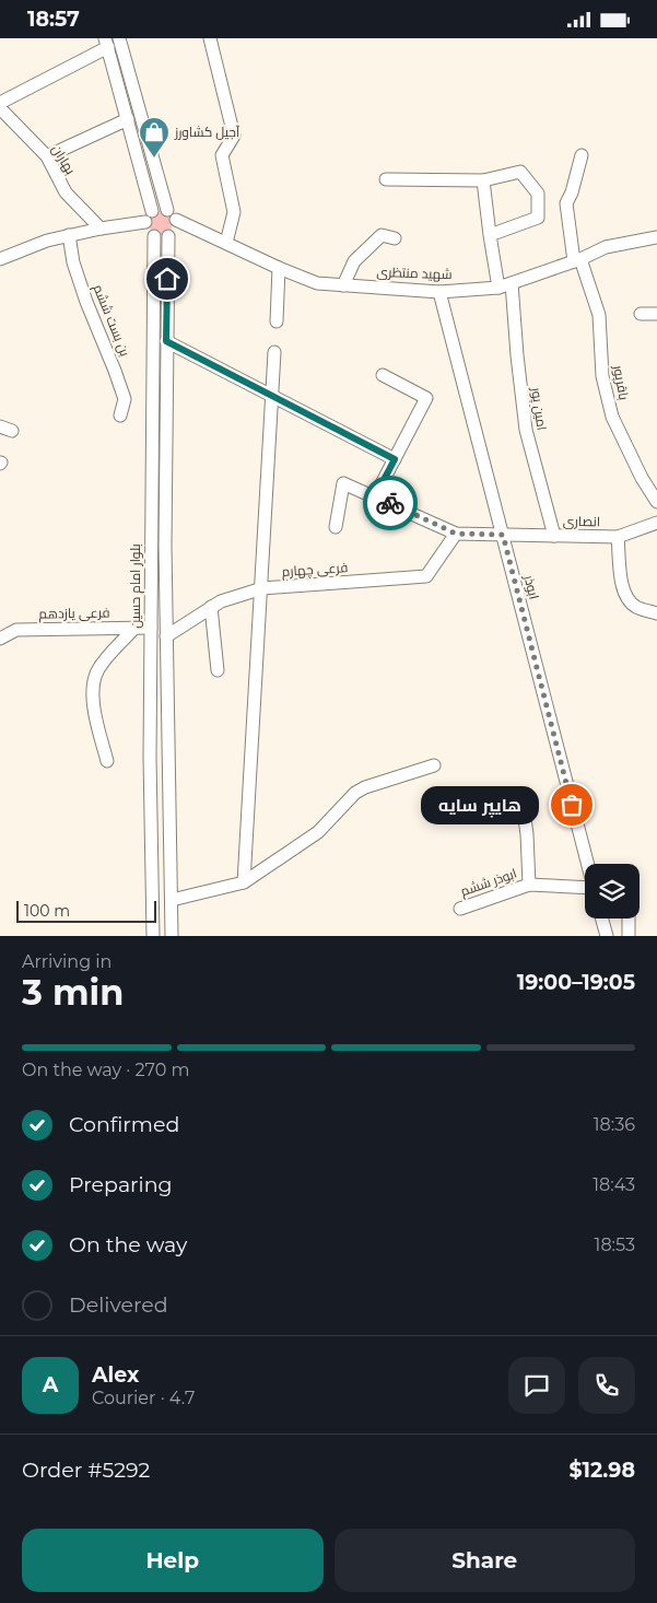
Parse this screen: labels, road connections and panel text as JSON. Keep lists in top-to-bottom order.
{
  "streets": {
    "street": [
      "بهاران",
      "شهید منتظری",
      "بن بست ششم",
      "باقرپور",
      "امین پور",
      "انصاری",
      "فرعی چهارم",
      "بلوار امام حسین",
      "ابوذر",
      "فرعی یازدهم",
      "ابوذر ششم"
    ]
  },
  "crossings": [
    ["شهید منتظری", "باقرپور"],
    ["شهید منتظری", "امین پور"],
    ["شهید منتظری", "بلوار امام حسین"],
    ["شهید منتظری", "ابوذر"],
    ["امین پور", "انصاری"],
    ["انصاری", "فرعی چهارم"],
    ["انصاری", "ابوذر"],
    ["بلوار امام حسین", "فرعی یازدهم"]
  ],
  "places": {
    "shop": ["آجیل کشاورز"],
    "other": ["هایپر‌ سایه"]
  },
  "scale_bar": "100 m",
  "page": {
    "status": "18:57",
    "bubble": "هایپر‌ سایه",
    "scale": "100 m",
    "heading": ["3 min", "Arriving in", "19:00–19:05"],
    "panel": [
      "Alex",
      "Courier · 4.7",
      "Order #5292",
      "$12.98"
    ],
    "bar": "On the way · 270 m",
    "list": [
      ["Confirmed", "18:36"],
      ["Preparing", "18:43"],
      ["On the way", "18:53"],
      "Delivered"
    ],
    "round": "A",
    "buttons": ["Help", "Share"]
  }
}
